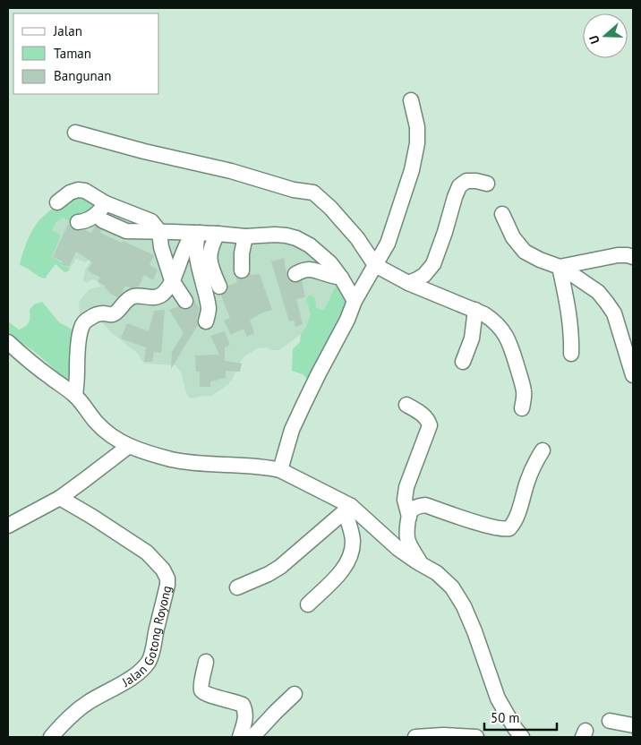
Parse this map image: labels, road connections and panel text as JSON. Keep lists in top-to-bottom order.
{
  "streets": {
    "street": ["Jalan Gotong Royong"]
  },
  "legend": ["Jalan", "Taman", "Bangunan"],
  "scale_bar": "50 m",
  "north": "left"
}
